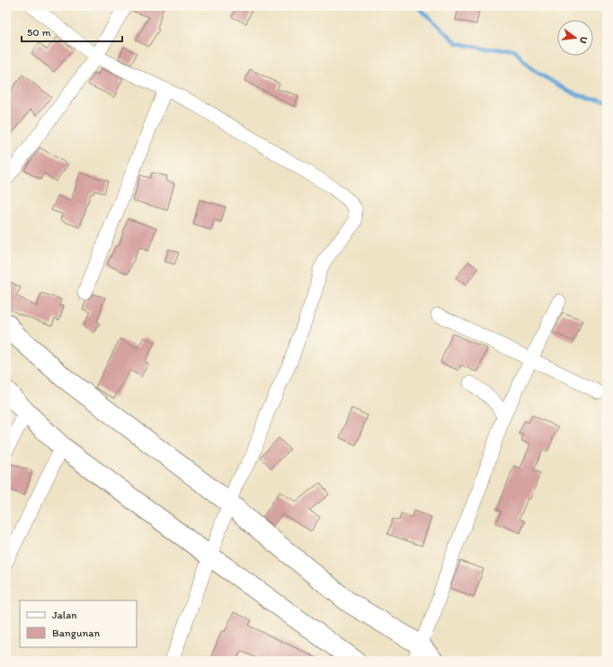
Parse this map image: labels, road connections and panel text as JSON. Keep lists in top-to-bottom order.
{
  "legend": ["Jalan", "Bangunan"],
  "scale_bar": "50 m",
  "north": "right"
}
